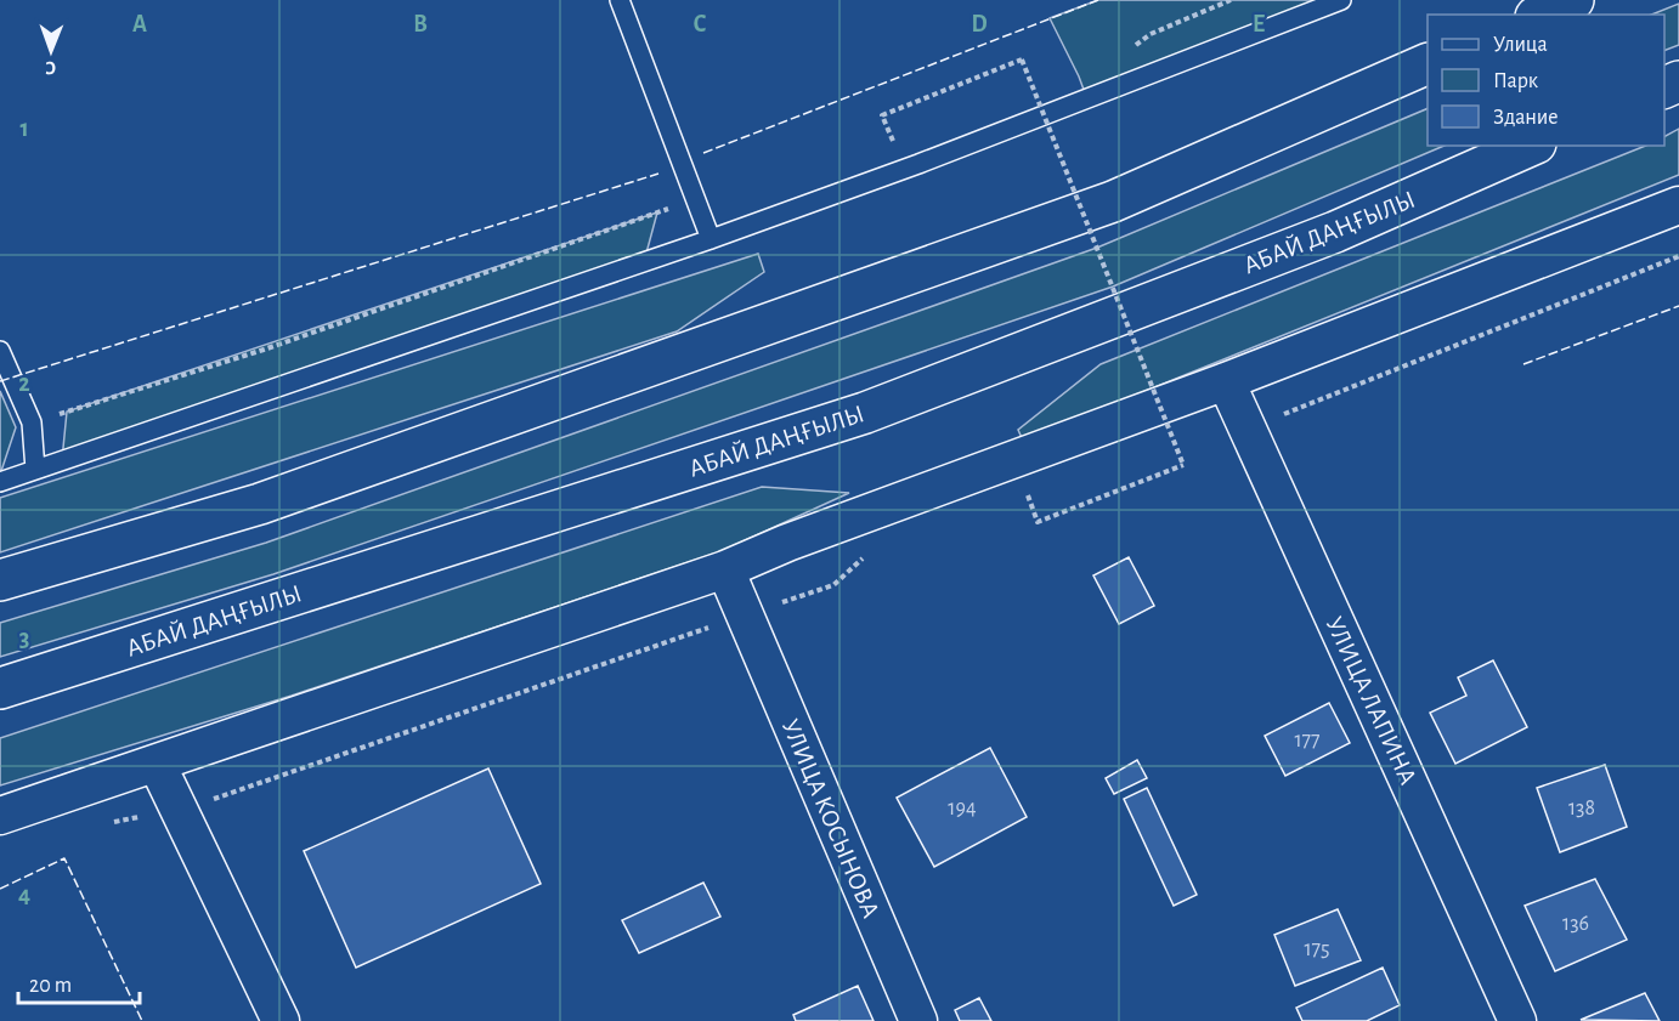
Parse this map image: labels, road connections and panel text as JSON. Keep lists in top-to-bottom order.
{
  "streets": {
    "main road": ["АБАЙ ДАҢҒЫЛЫ"],
    "street": ["УЛИЦА ЛАПИНА", "УЛИЦА КОСЫНОВА"]
  },
  "house_numbers": [
    "177",
    "194",
    "138",
    "136",
    "175"
  ],
  "legend": ["Улица", "Парк", "Здание"],
  "scale_bar": "20 m",
  "north": "bottom",
  "grid": {
    "columns": [
      "A",
      "B",
      "C",
      "D",
      "E"
    ],
    "rows": [
      "1",
      "2",
      "3",
      "4"
    ]
  }
}
